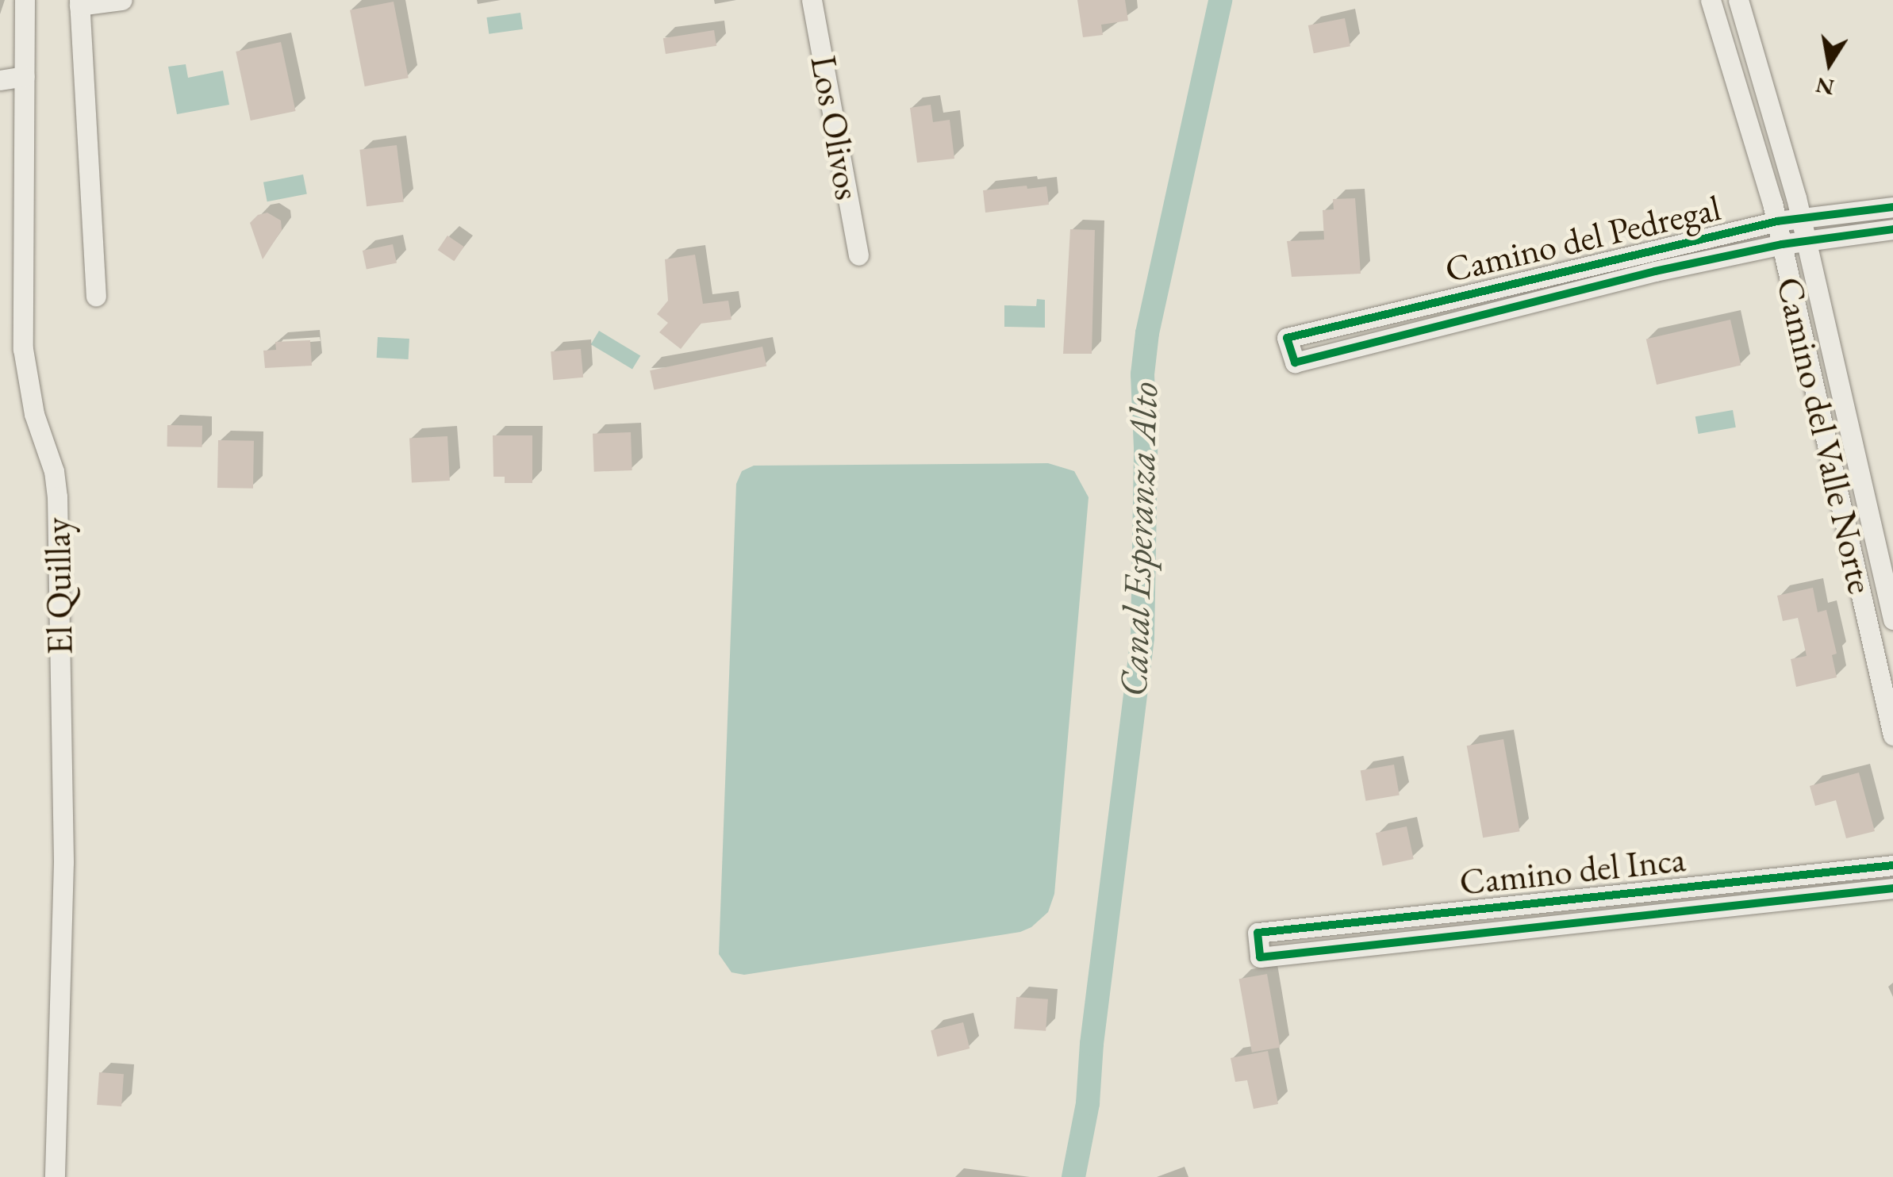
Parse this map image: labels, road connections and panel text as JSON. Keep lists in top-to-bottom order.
{
  "streets": {
    "street": [
      "Los Olivos",
      "Camino del Pedregal",
      "Camino del Valle Norte",
      "El Quillay",
      "Camino del Inca"
    ]
  },
  "crossings": [
    ["Camino del Pedregal", "Camino del Valle Norte"]
  ],
  "water": ["Canal Esperanza Alto"],
  "north": "bottom"
}
